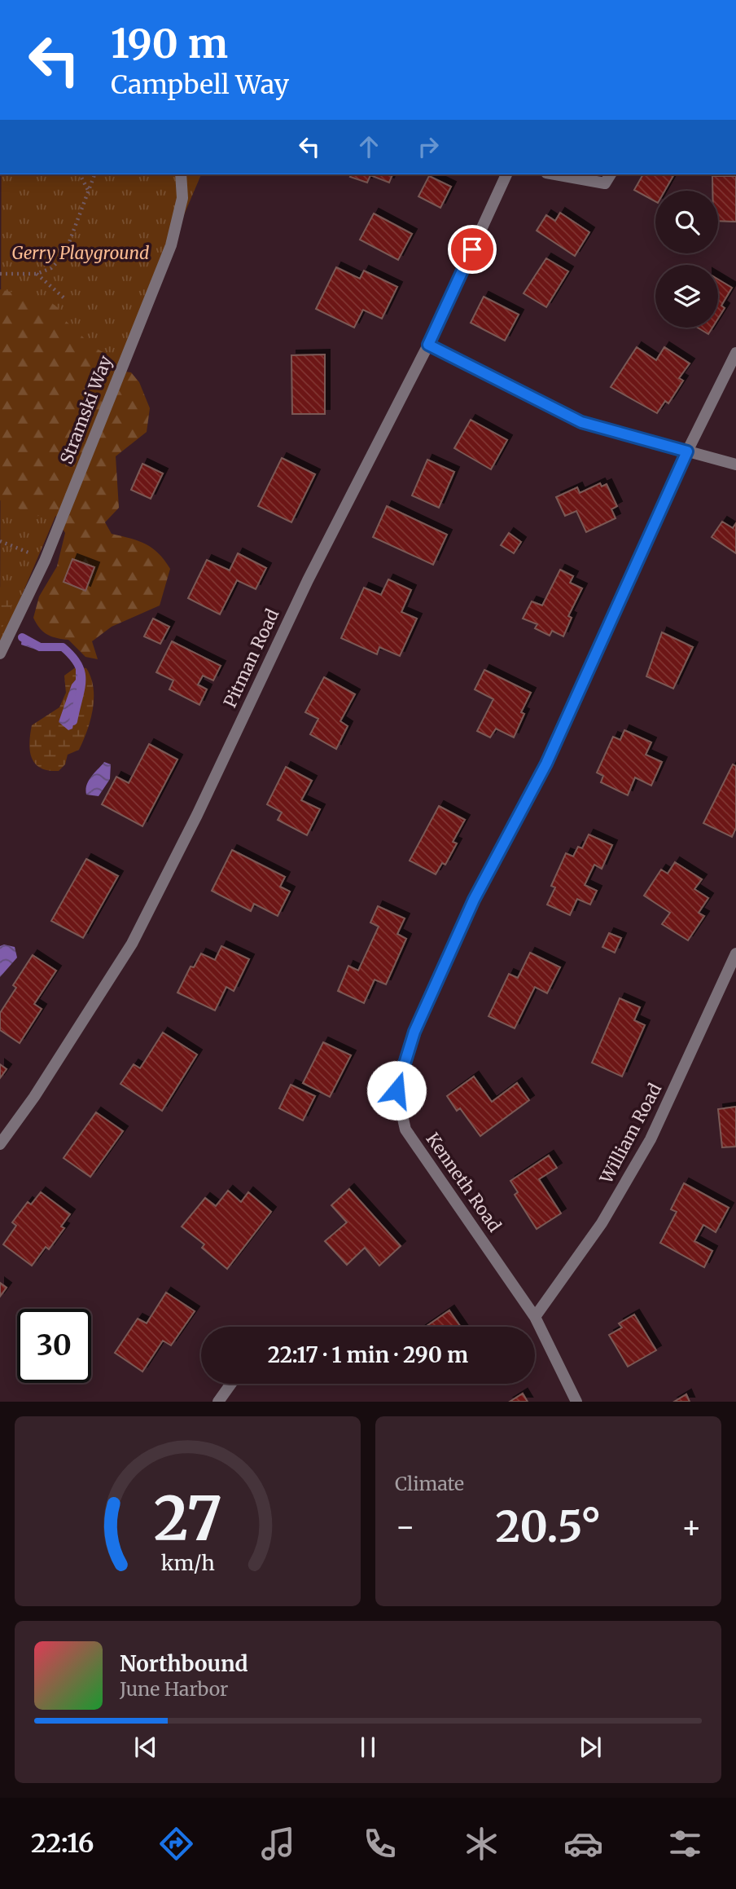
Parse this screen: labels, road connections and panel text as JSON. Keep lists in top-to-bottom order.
{
  "streets": {
    "street": [
      "Stramski Way",
      "Pitman Road",
      "William Road",
      "Kenneth Road"
    ]
  },
  "crossings": [
    ["William Road", "Kenneth Road"]
  ],
  "parks": ["Gerry Playground"],
  "page": {
    "turn": ["190 m", "Campbell Way"],
    "limit": "30",
    "trip": "22:17 · 1 min · 290 m",
    "tile": "Climate",
    "heat": ["−", "20.5°", "+"],
    "song": ["Northbound", "June Harbor"],
    "tabs": "22:16",
    "gauge": ["27", "km/h"]
  }
}
